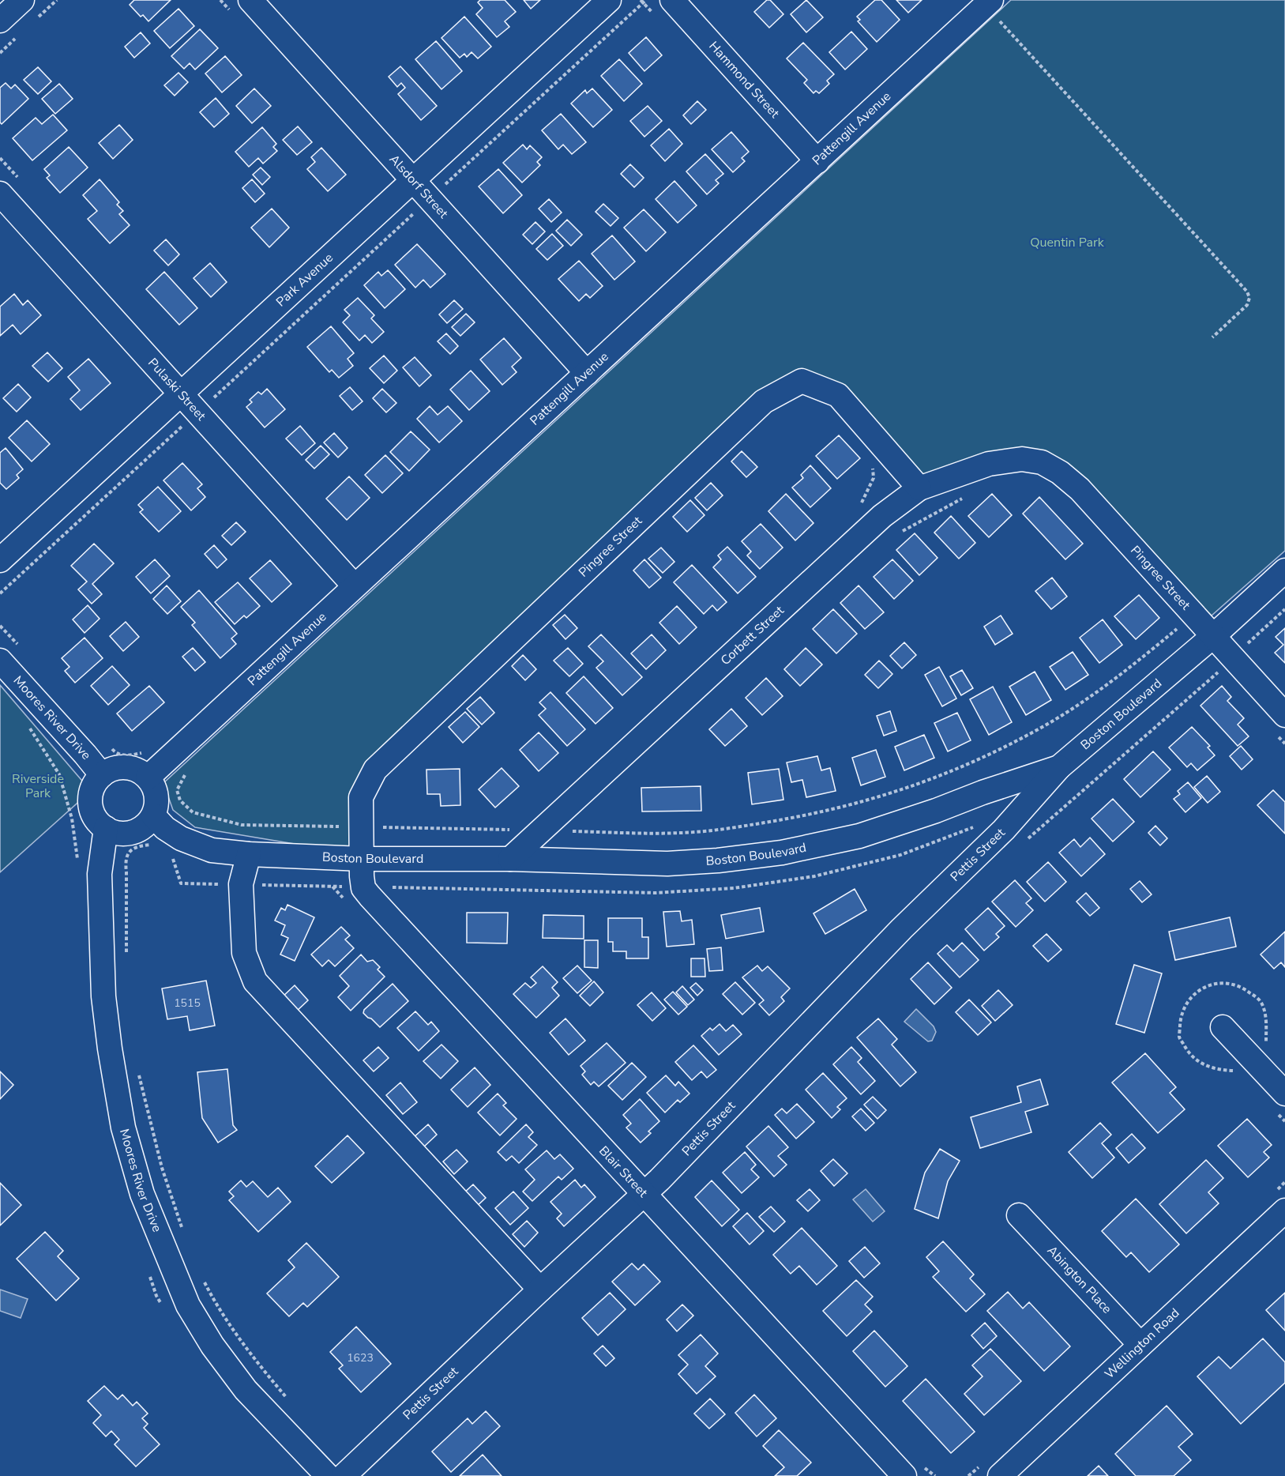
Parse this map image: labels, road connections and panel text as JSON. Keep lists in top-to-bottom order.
{
  "streets": {
    "street": [
      "Hammond Street",
      "Pattengill Avenue",
      "Alsdorf Street",
      "Park Avenue",
      "Pulaski Street",
      "Pingree Street",
      "Corbett Street",
      "Boston Boulevard",
      "Moores River Drive",
      "Pettis Street",
      "Blair Street",
      "Abington Place",
      "Wellington Road"
    ]
  },
  "crossings": [
    ["Hammond Street", "Pattengill Avenue"],
    ["Pattengill Avenue", "Alsdorf Street"],
    ["Pattengill Avenue", "Pulaski Street"],
    ["Pattengill Avenue", "Boston Boulevard"],
    ["Pattengill Avenue", "Moores River Drive"],
    ["Alsdorf Street", "Park Avenue"],
    ["Park Avenue", "Pulaski Street"],
    ["Pingree Street", "Corbett Street"],
    ["Pingree Street", "Boston Boulevard"],
    ["Pingree Street", "Blair Street"],
    ["Corbett Street", "Boston Boulevard"],
    ["Boston Boulevard", "Moores River Drive"],
    ["Boston Boulevard", "Pettis Street"],
    ["Boston Boulevard", "Blair Street"],
    ["Pettis Street", "Blair Street"],
    ["Abington Place", "Wellington Road"]
  ],
  "parks": ["Quentin Park", "Riverside Park"],
  "house_numbers": ["1515", "1623"]
}
